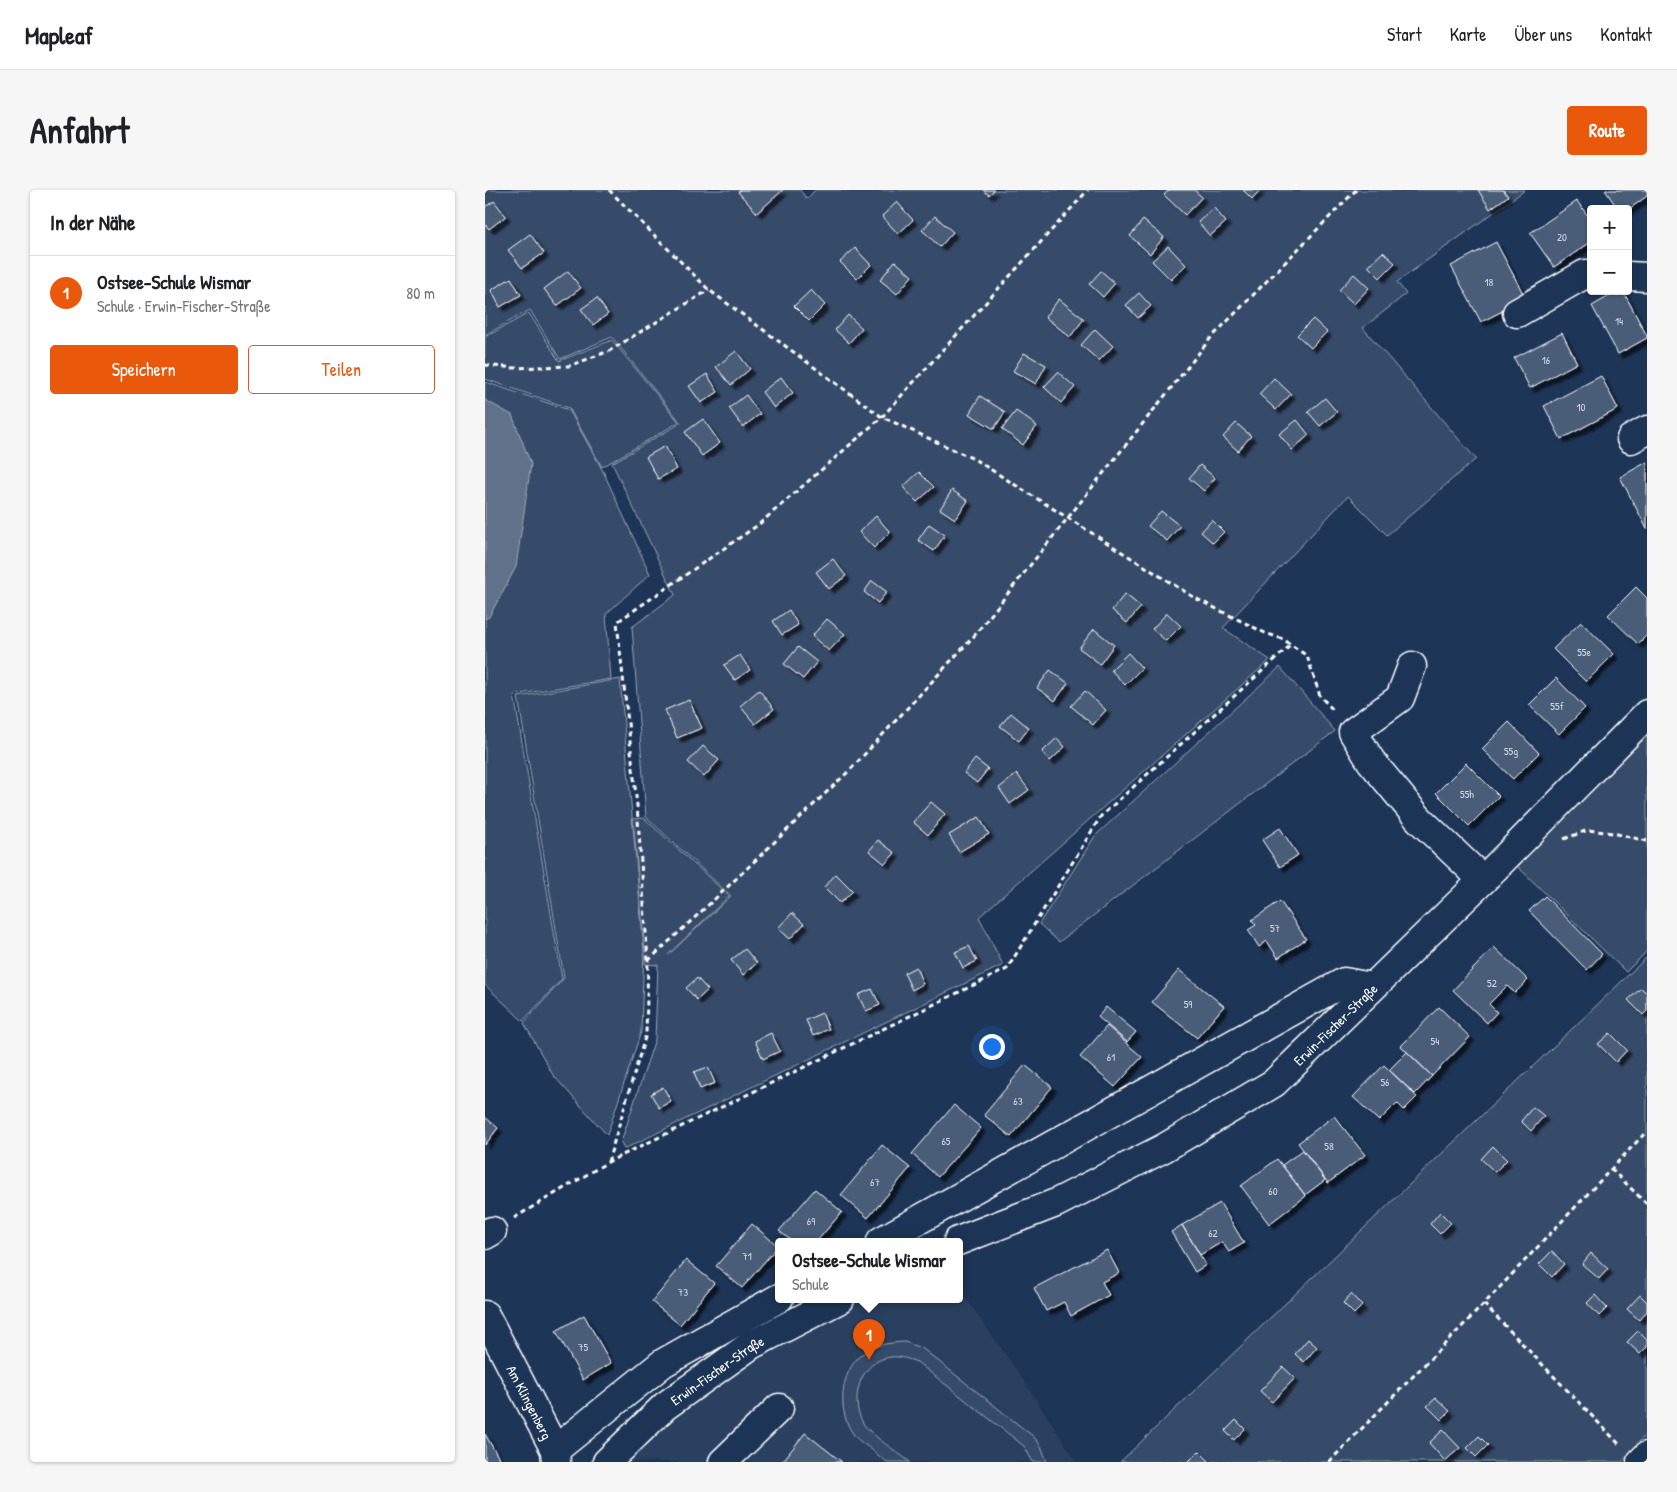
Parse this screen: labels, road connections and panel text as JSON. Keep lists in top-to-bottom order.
{
  "streets": {
    "street": ["Erwin-Fischer-Straße", "Am Klingenberg"]
  },
  "house_numbers": [
    "20",
    "18",
    "14",
    "16",
    "10",
    "55e",
    "55f",
    "55g",
    "55h",
    "57",
    "52",
    "59",
    "54",
    "61",
    "56",
    "63",
    "65",
    "58",
    "67",
    "60",
    "69",
    "62",
    "71",
    "73",
    "75"
  ],
  "page": {
    "header": "Mapleaf",
    "nav": [
      "Start",
      "Karte",
      "Über uns",
      "Kontakt"
    ],
    "buttons": [
      "Route",
      ["Speichern", "Teilen"]
    ],
    "title": "Anfahrt",
    "heading": "In der Nähe",
    "map_buttons": ["+", "−"],
    "list": [
      {
        "mark": "1",
        "name": "Ostsee-Schule Wismar",
        "note": "Schule · Erwin-Fischer-Straße",
        "value": "80 m"
      }
    ],
    "popup": ["Ostsee-Schule Wismar", "Schule"],
    "pins": "1"
  }
}
